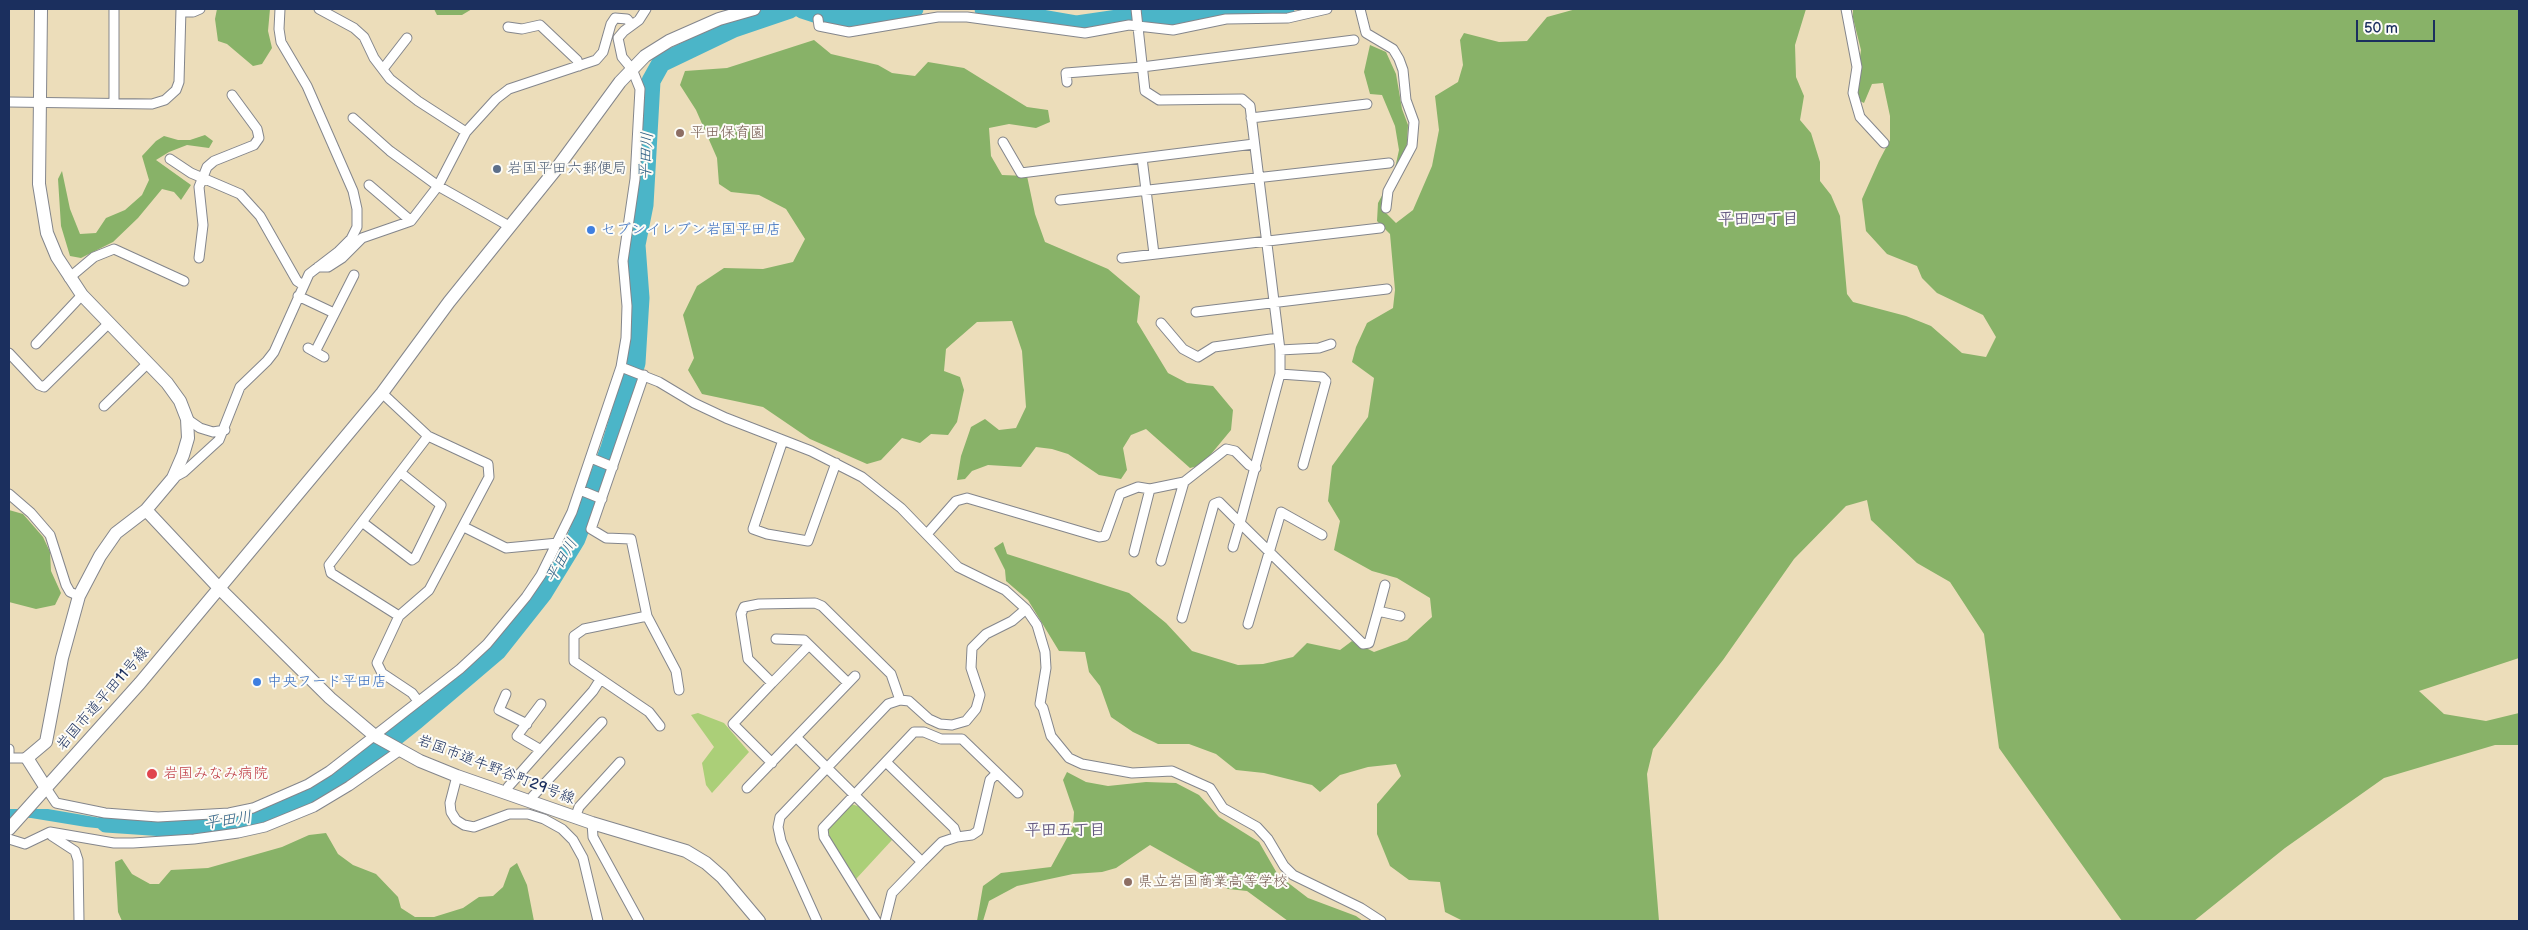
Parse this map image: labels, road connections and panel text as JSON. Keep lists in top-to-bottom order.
{
  "streets": {
    "street": ["岩国市道平田11号線", "岩国市道牛野谷町29号線"]
  },
  "crossings": [
    ["岩国市道平田11号線", "岩国市道牛野谷町29号線"]
  ],
  "districts": ["平田四丁目", "平田五丁目"],
  "water": ["平田川"],
  "places": [
    "平田保育園",
    "岩国平田六郵便局",
    "セブンイレブン岩国平田店",
    "中央フード平田店",
    "岩国みなみ病院",
    "県立岩国商業高等学校"
  ],
  "scale_bar": "50 m"
}
